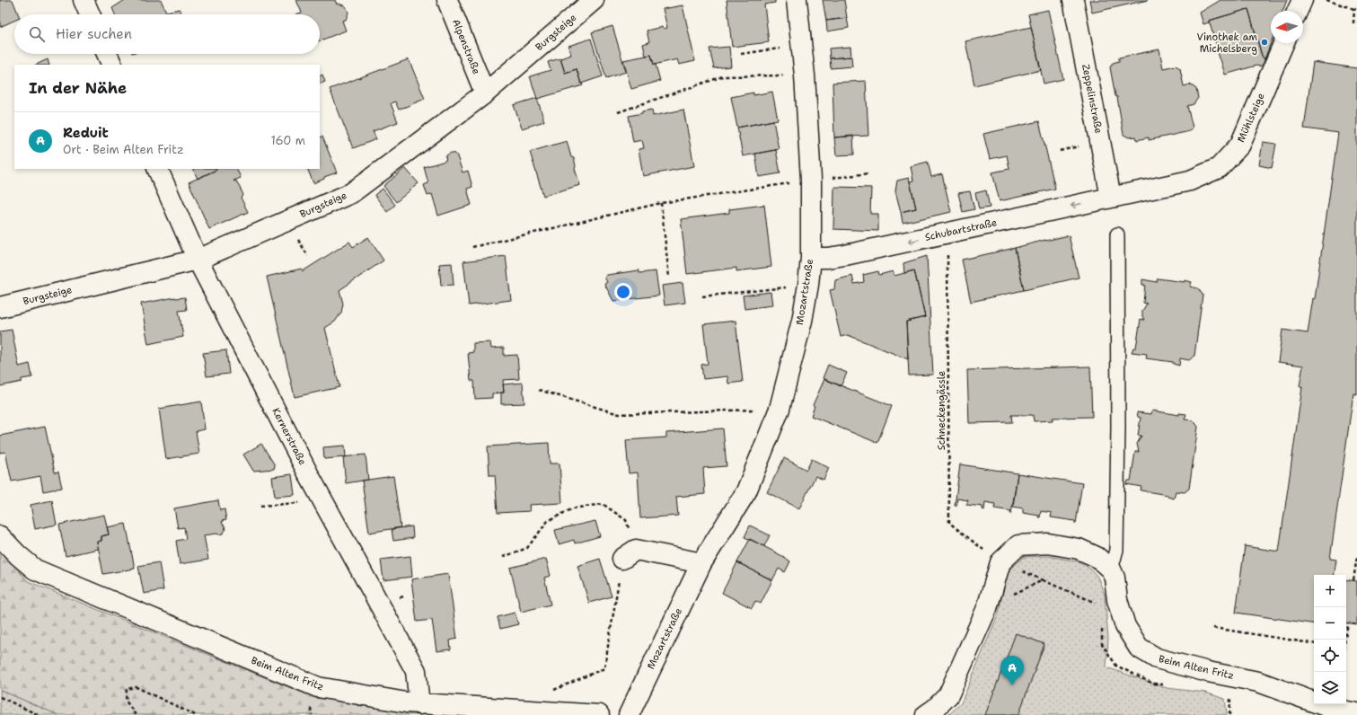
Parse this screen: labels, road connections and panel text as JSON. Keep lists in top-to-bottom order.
{
  "streets": {
    "street": [
      "Burgsteige",
      "Alpenstraße",
      "Zeppelinstraße",
      "Mühlsteige",
      "Schubartstraße",
      "Mozartstraße",
      "Kernerstraße",
      "Beim Alten Fritz"
    ],
    "path": ["Schneckengässle"]
  },
  "crossings": [
    ["Burgsteige", "Alpenstraße"],
    ["Burgsteige", "Kernerstraße"],
    ["Zeppelinstraße", "Mühlsteige"],
    ["Zeppelinstraße", "Schubartstraße"],
    ["Mühlsteige", "Schubartstraße"],
    ["Schubartstraße", "Mozartstraße"],
    ["Schubartstraße", "Schneckengässle"],
    ["Kernerstraße", "Beim Alten Fritz"]
  ],
  "one_way": ["Schubartstraße"],
  "places": ["Vinothek am Michelsberg"],
  "north": "left",
  "page": {
    "search": "Hier suchen",
    "heading": "In der Nähe",
    "list": [
      {
        "mark": "A",
        "name": "Reduit",
        "note": "Ort · Beim Alten Fritz",
        "value": "160 m"
      }
    ],
    "map_buttons": ["+", "−"],
    "pins": "A"
  }
}
